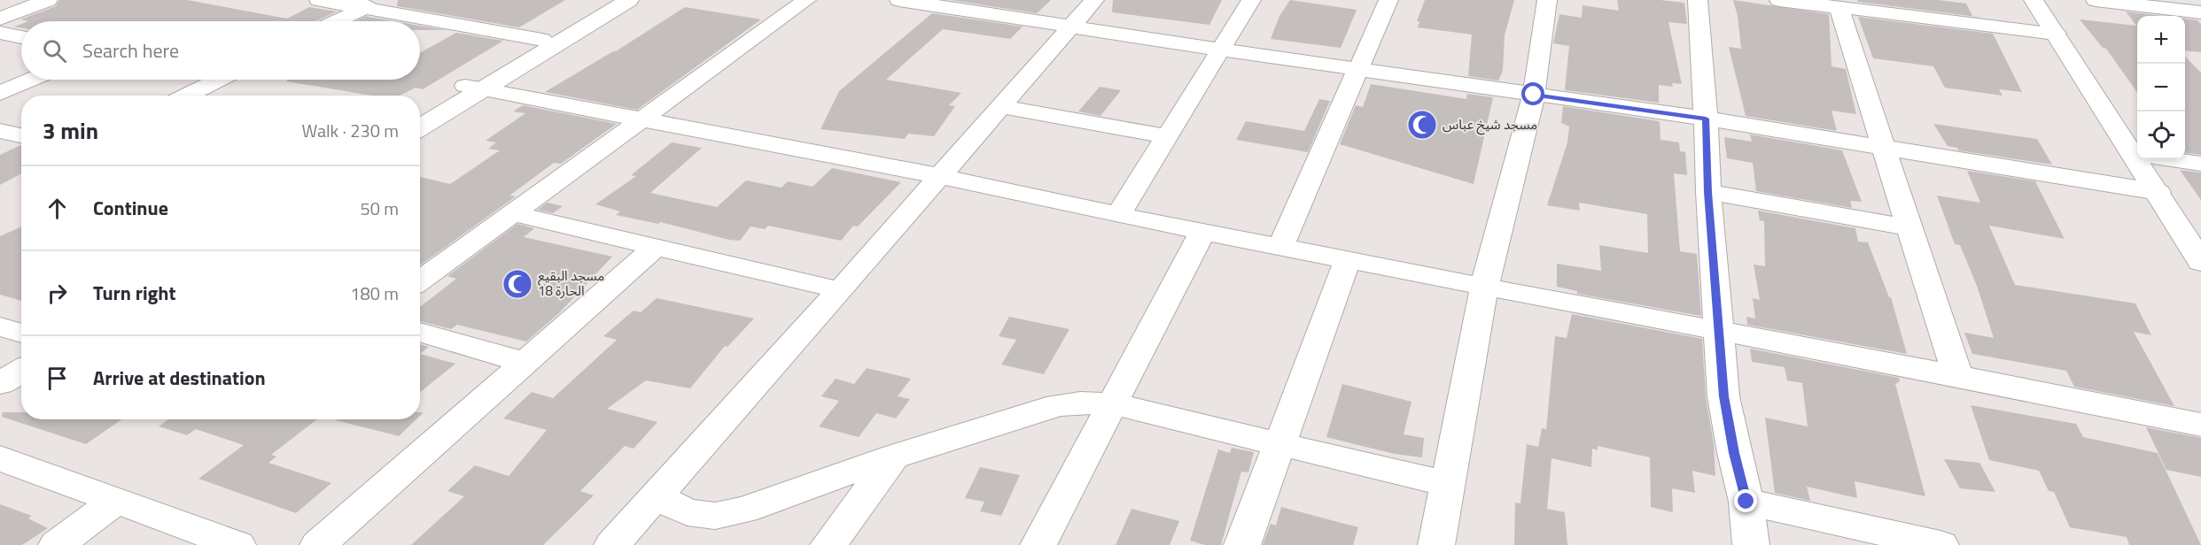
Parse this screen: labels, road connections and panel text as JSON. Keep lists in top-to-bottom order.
{
  "places": {
    "mosque": ["مسجد شيخ عباس", "مسجد البقيع الحارة 18"]
  },
  "page": {
    "map_buttons": ["+", "−"],
    "search": "Search here",
    "heading": ["3 min", "Walk · 230 m"],
    "list": [
      ["Continue", "50 m"],
      ["Turn right", "180 m"],
      "Arrive at destination"
    ]
  }
}
